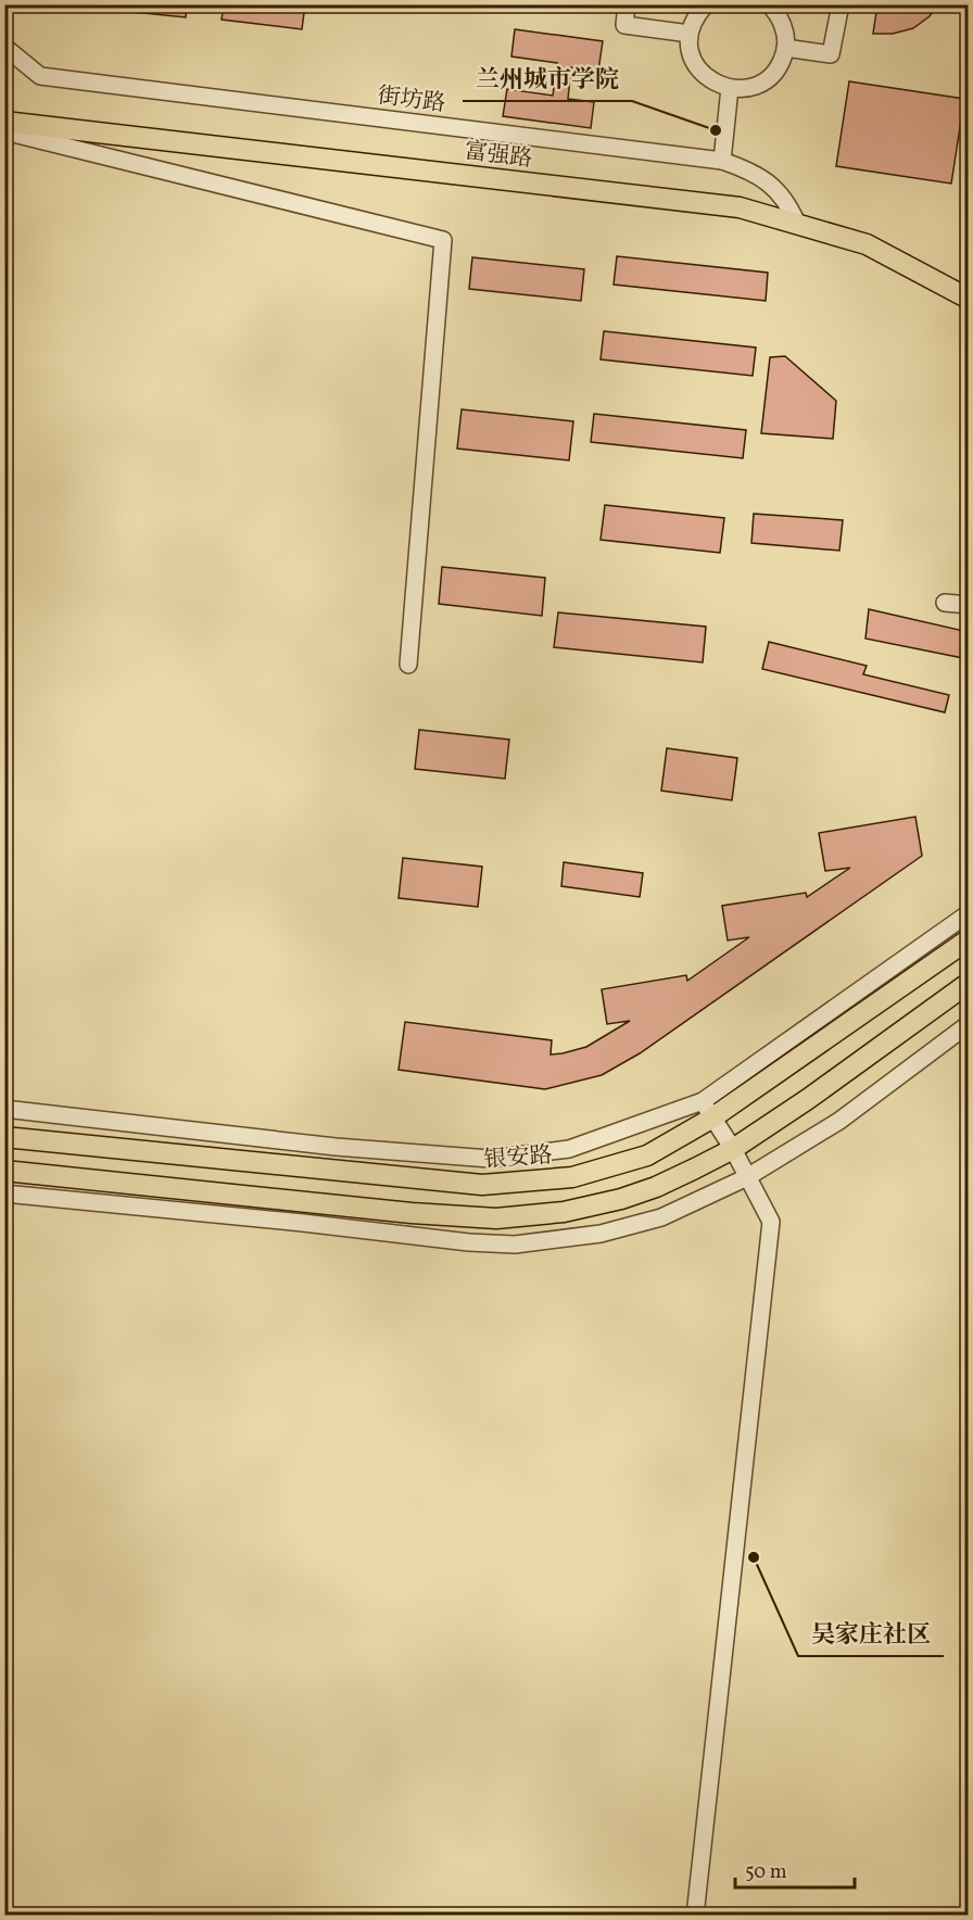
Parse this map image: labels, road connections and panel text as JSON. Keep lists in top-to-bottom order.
{
  "streets": {
    "main road": ["富强路", "银安路"],
    "street": ["街坊路"]
  },
  "crossings": [
    ["街坊路", "富强路"]
  ],
  "places": ["兰州城市学院", "吴家庄社区"],
  "scale_bar": "50 m"
}
